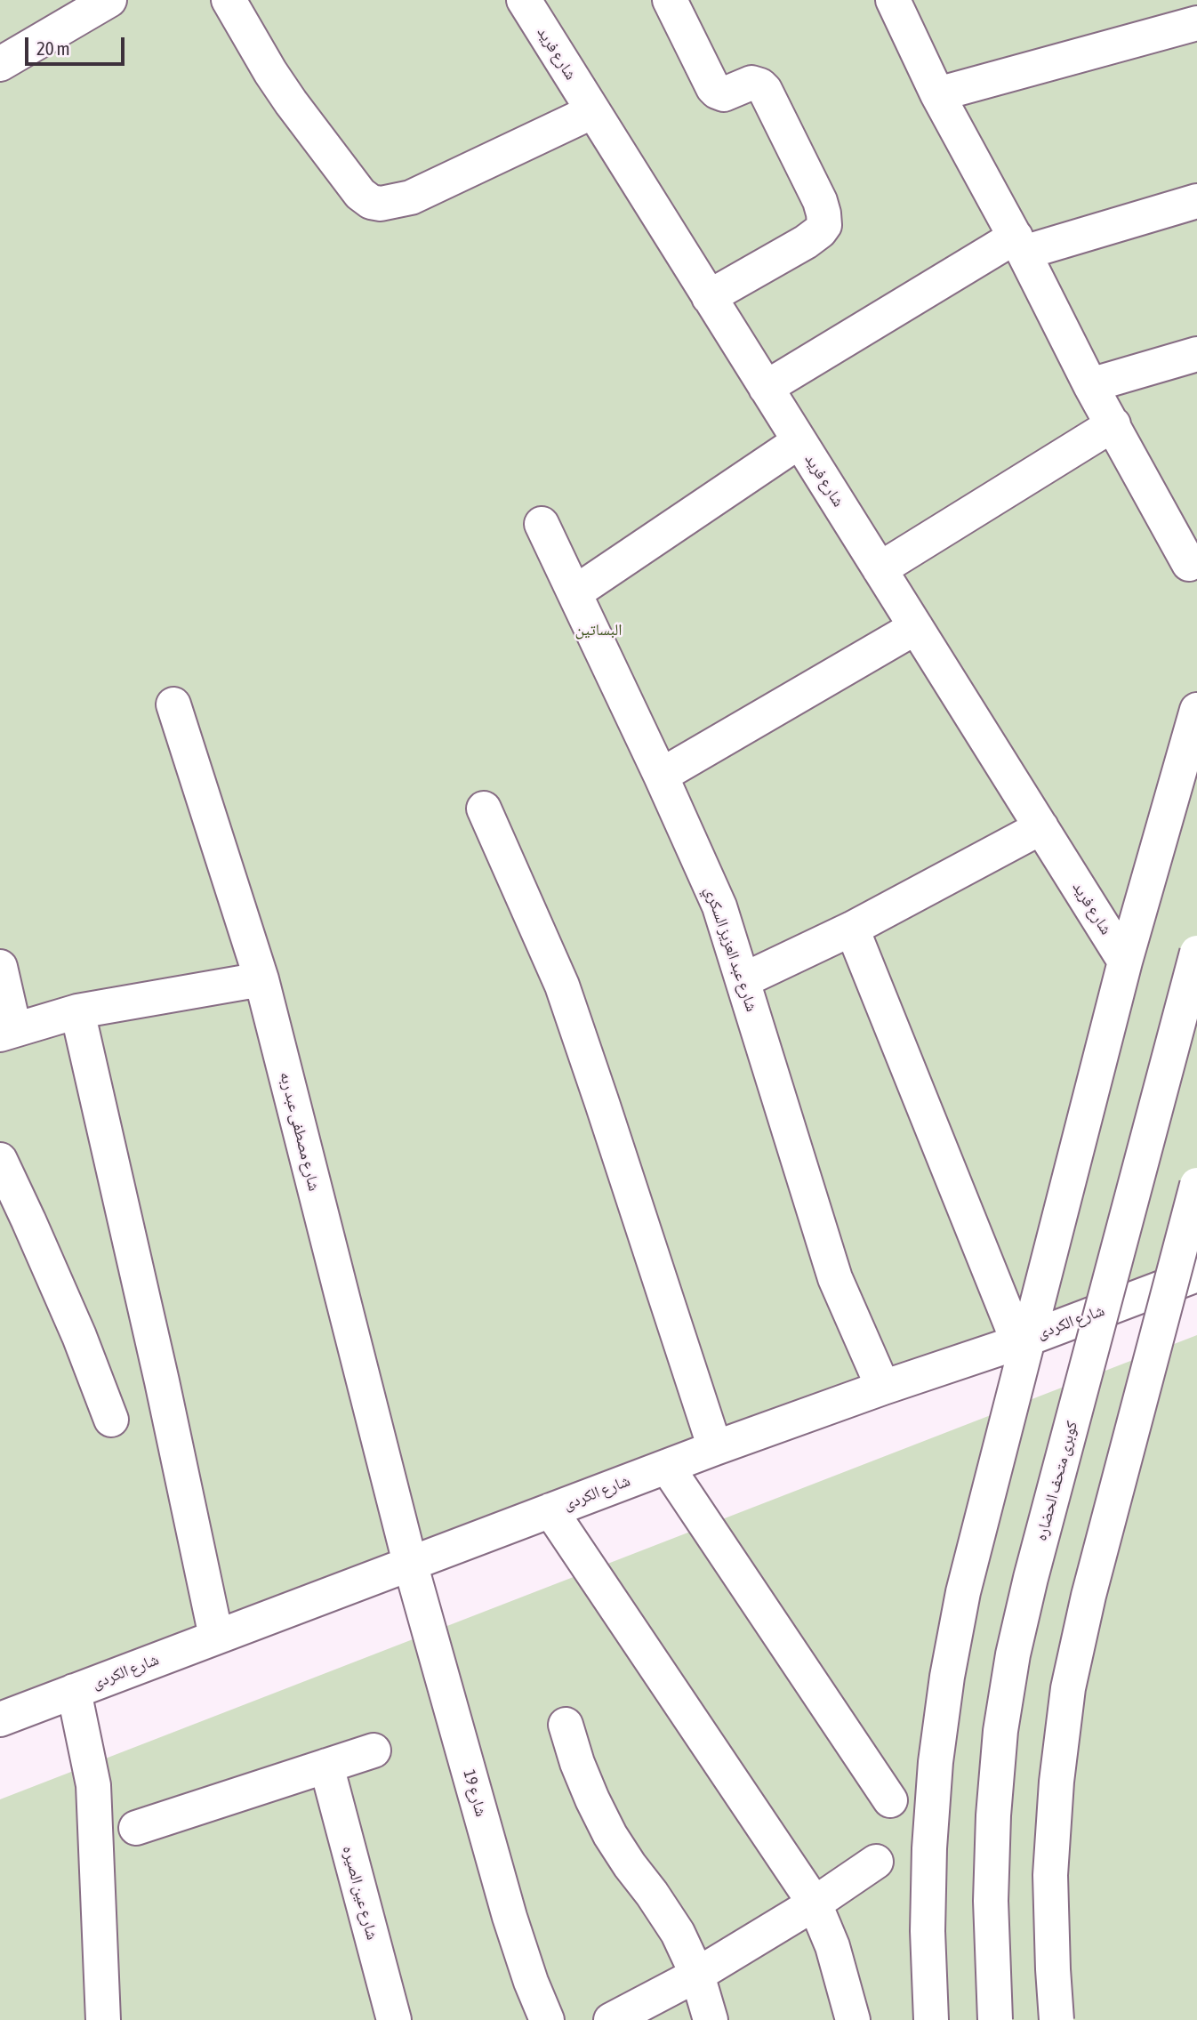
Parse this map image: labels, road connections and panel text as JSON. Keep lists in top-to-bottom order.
{
  "streets": {
    "main road": [
      "شارع فريد",
      "شارع عبد العزيز السكري",
      "شارع مصطفى عبد ربه",
      "شارع الكردى",
      "كوبرى متحف الحضاره",
      "شارع 19",
      "شارع عين الصيره"
    ]
  },
  "crossings": [
    ["شارع عبد العزيز السكري", "شارع الكردى"],
    ["شارع مصطفى عبد ربه", "شارع الكردى"],
    ["شارع مصطفى عبد ربه", "شارع 19"],
    ["شارع الكردى", "شارع 19"]
  ],
  "parks": ["البساتين"],
  "scale_bar": "20 m"
}
